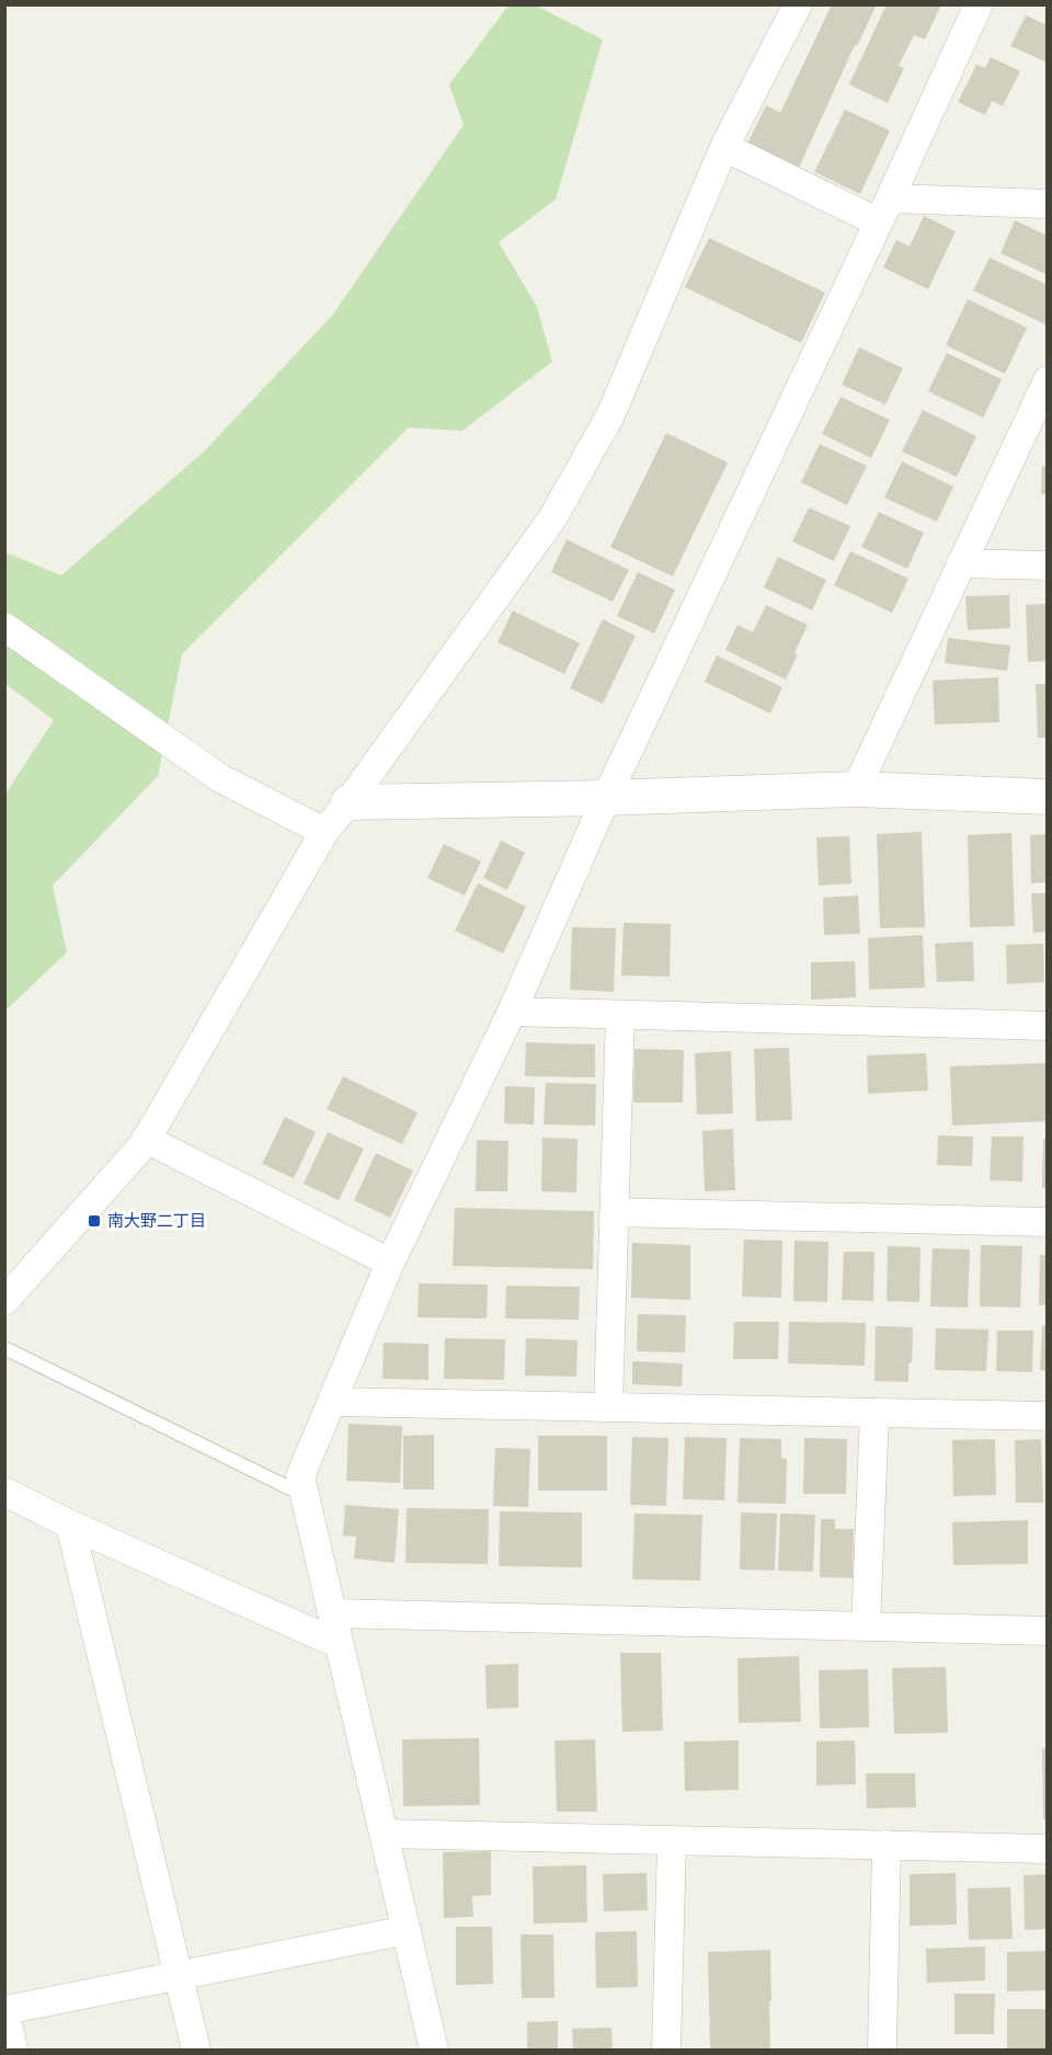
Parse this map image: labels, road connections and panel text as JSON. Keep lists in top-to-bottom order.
{
  "places": {
    "transit": ["南大野二丁目"]
  }
}
